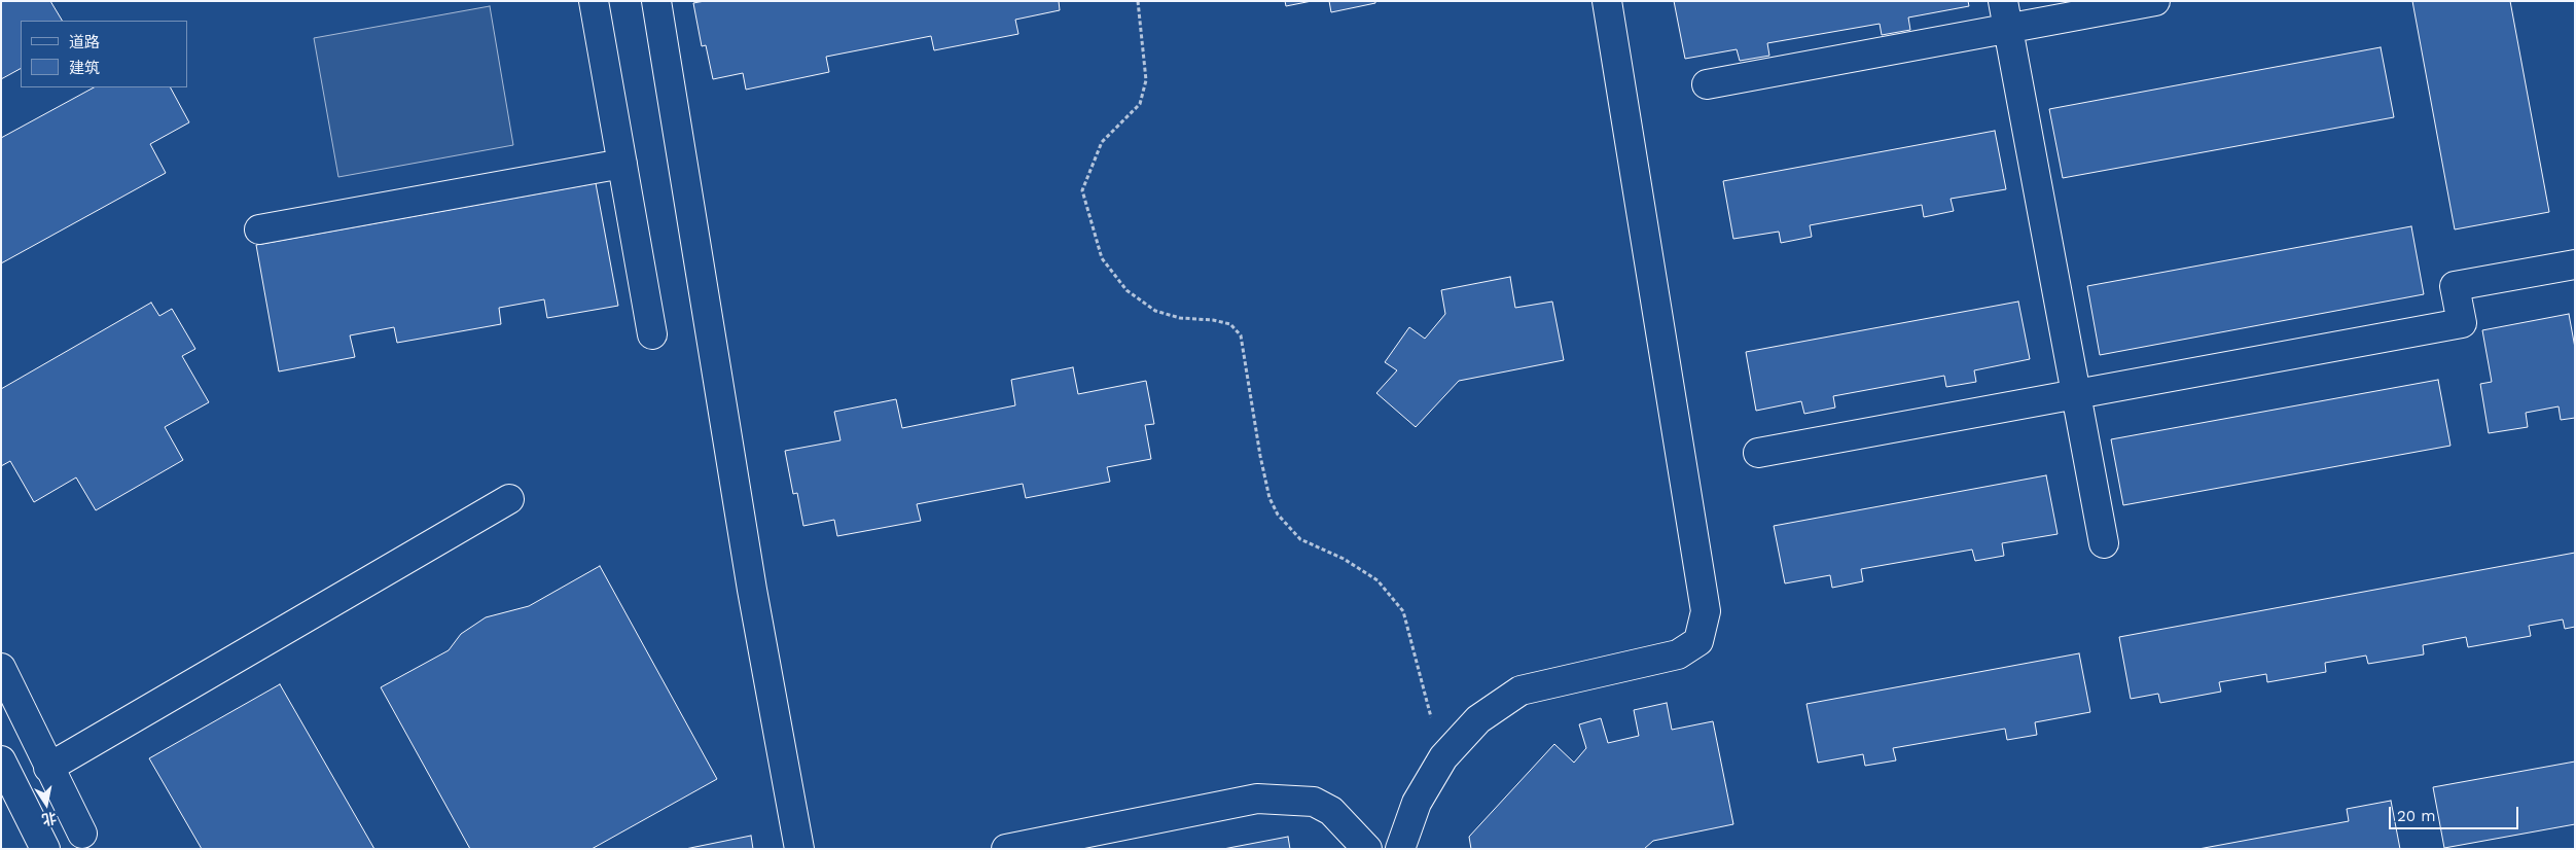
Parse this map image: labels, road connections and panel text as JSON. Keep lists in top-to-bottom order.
{
  "legend": ["道路", "建筑"],
  "scale_bar": "20 m",
  "north": "bottom"
}
